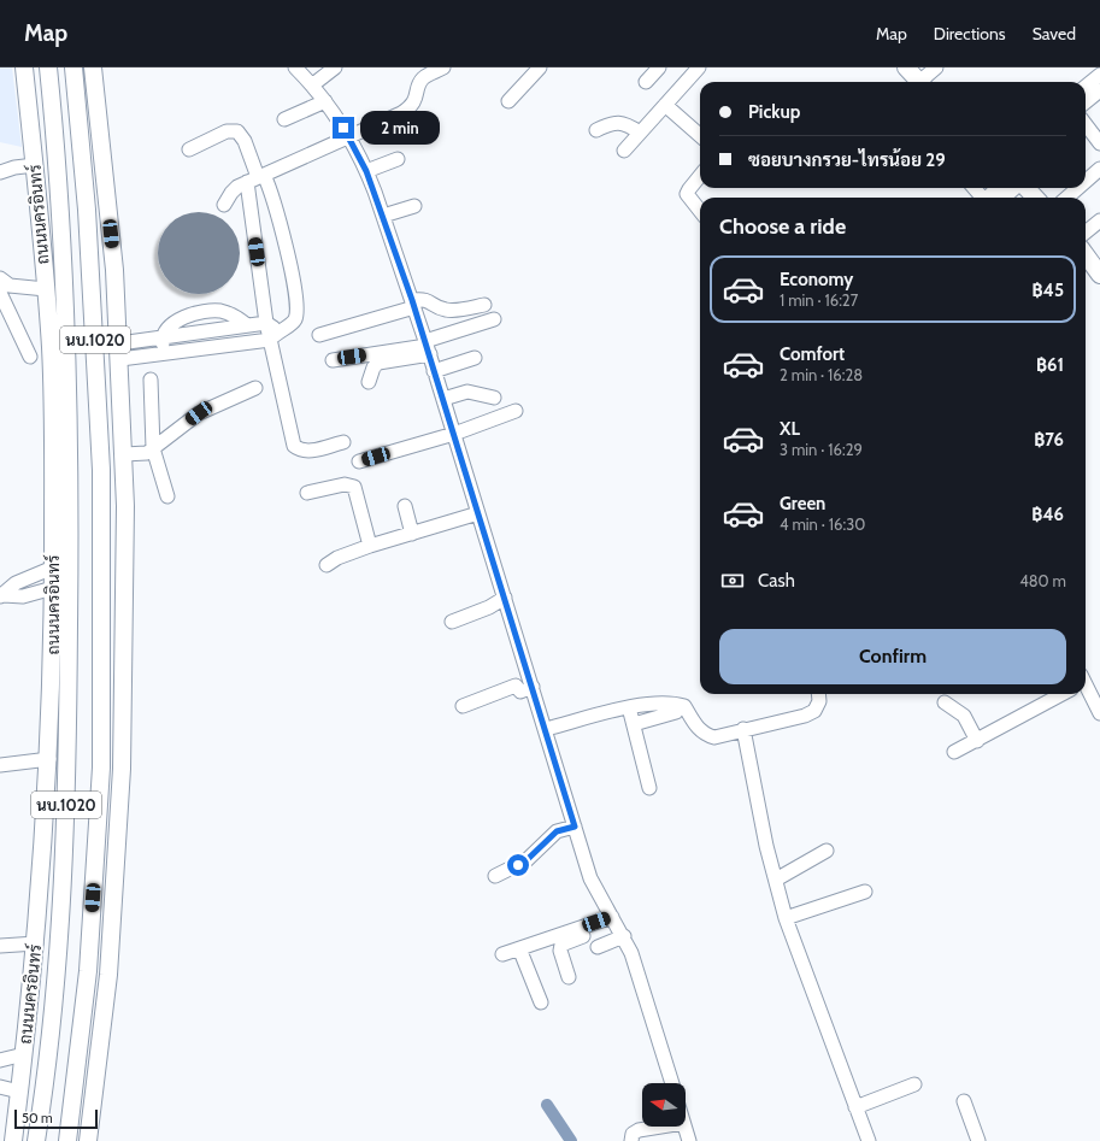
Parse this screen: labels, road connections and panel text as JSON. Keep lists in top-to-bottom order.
{
  "streets": {
    "main road": ["ถนนนครอินทร์", "นบ.1020"]
  },
  "scale_bar": "50 m",
  "north": "left",
  "page": {
    "header": "Map",
    "nav": ["Map", "Directions", "Saved"],
    "banner": ["Pickup", "ซอยบางกรวย-ไทรน้อย 29"],
    "bubble": "2 min",
    "heading": "Choose a ride",
    "list": [
      {
        "name": "Economy",
        "note": "1 min · 16:27",
        "value": "฿45"
      },
      {
        "name": "Comfort",
        "note": "2 min · 16:28",
        "value": "฿61"
      },
      {
        "name": "XL",
        "note": "3 min · 16:29",
        "value": "฿76"
      },
      {
        "name": "Green",
        "note": "4 min · 16:30",
        "value": "฿46"
      }
    ],
    "pay": ["Cash", "480 m"],
    "buttons": "Confirm",
    "scale": "50 m"
  }
}
